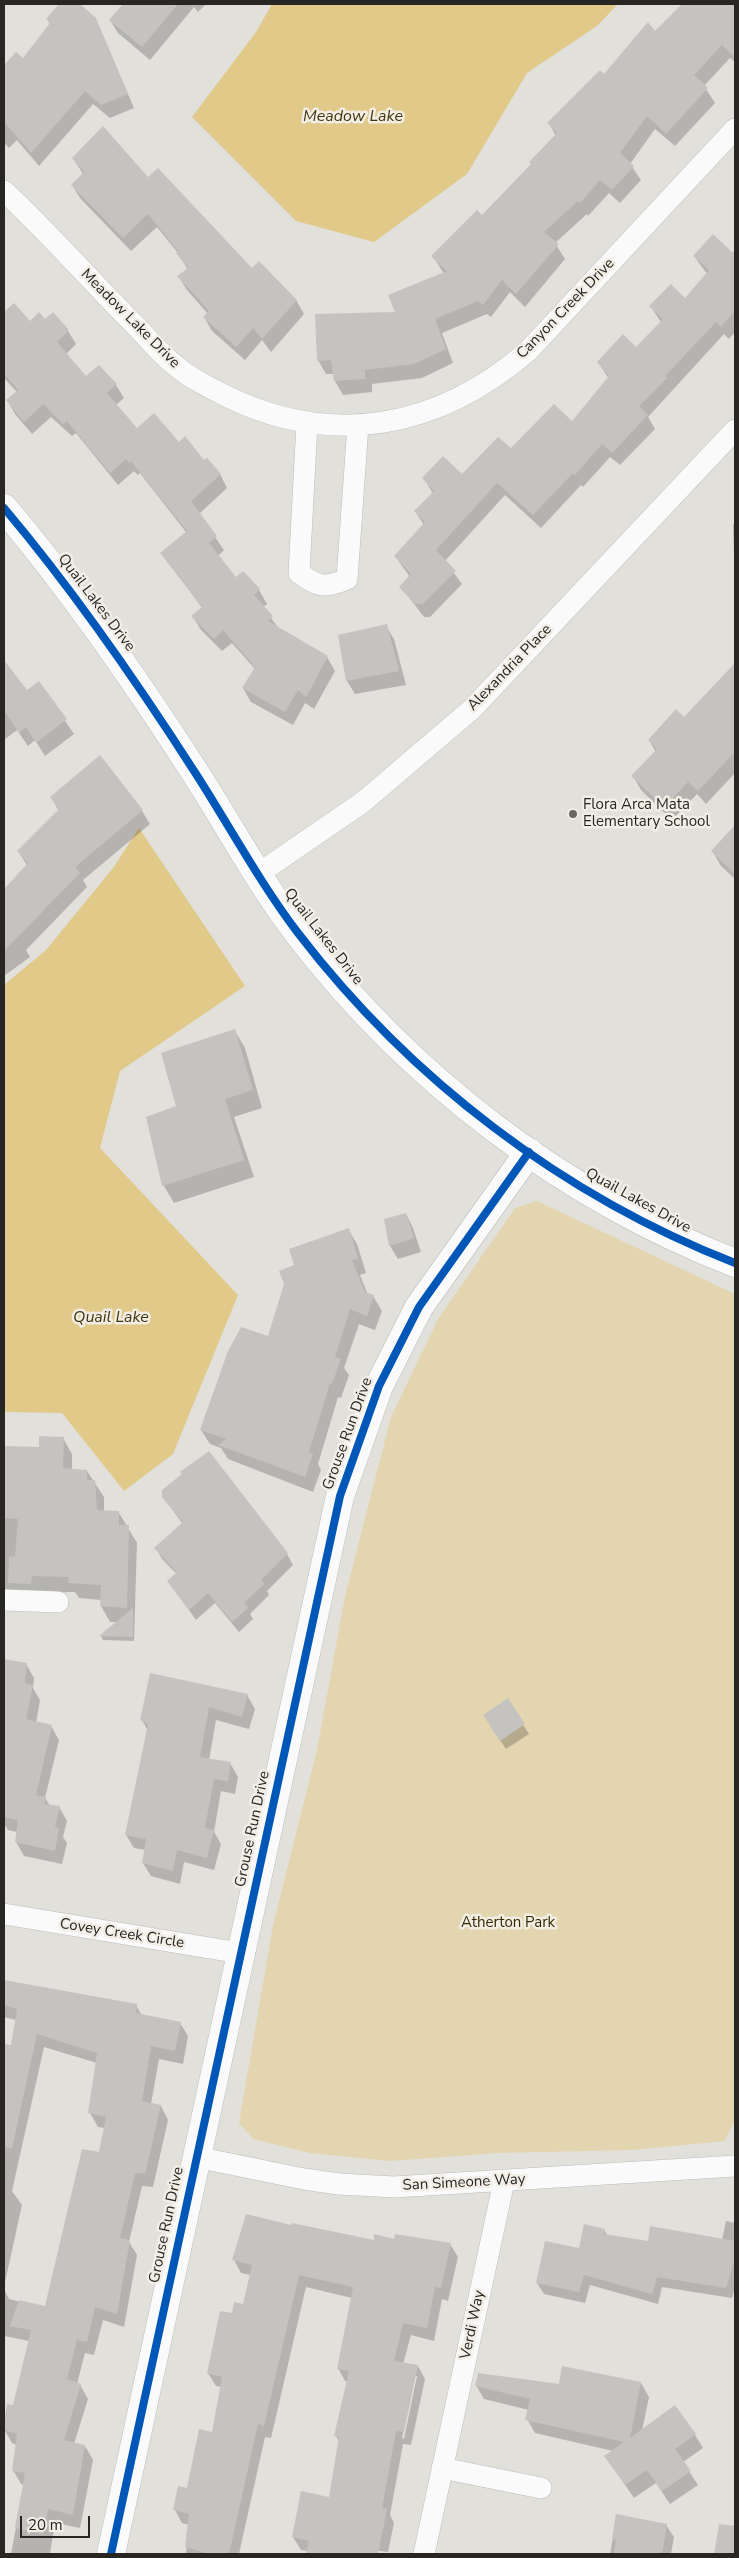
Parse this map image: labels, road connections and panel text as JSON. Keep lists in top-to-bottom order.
{
  "streets": {
    "street": [
      "Canyon Creek Drive",
      "Meadow Lake Drive",
      "Quail Lakes Drive",
      "Alexandria Place",
      "Grouse Run Drive",
      "Covey Creek Circle",
      "San Simeone Way",
      "Verdi Way"
    ]
  },
  "crossings": [
    ["Canyon Creek Drive", "Meadow Lake Drive"],
    ["Quail Lakes Drive", "Alexandria Place"],
    ["Quail Lakes Drive", "Grouse Run Drive"],
    ["Grouse Run Drive", "Covey Creek Circle"],
    ["Grouse Run Drive", "San Simeone Way"],
    ["San Simeone Way", "Verdi Way"]
  ],
  "water": ["Meadow Lake", "Quail Lake"],
  "parks": ["Atherton Park"],
  "places": ["Flora Arca Mata Elementary School"],
  "scale_bar": "20 m"
}
